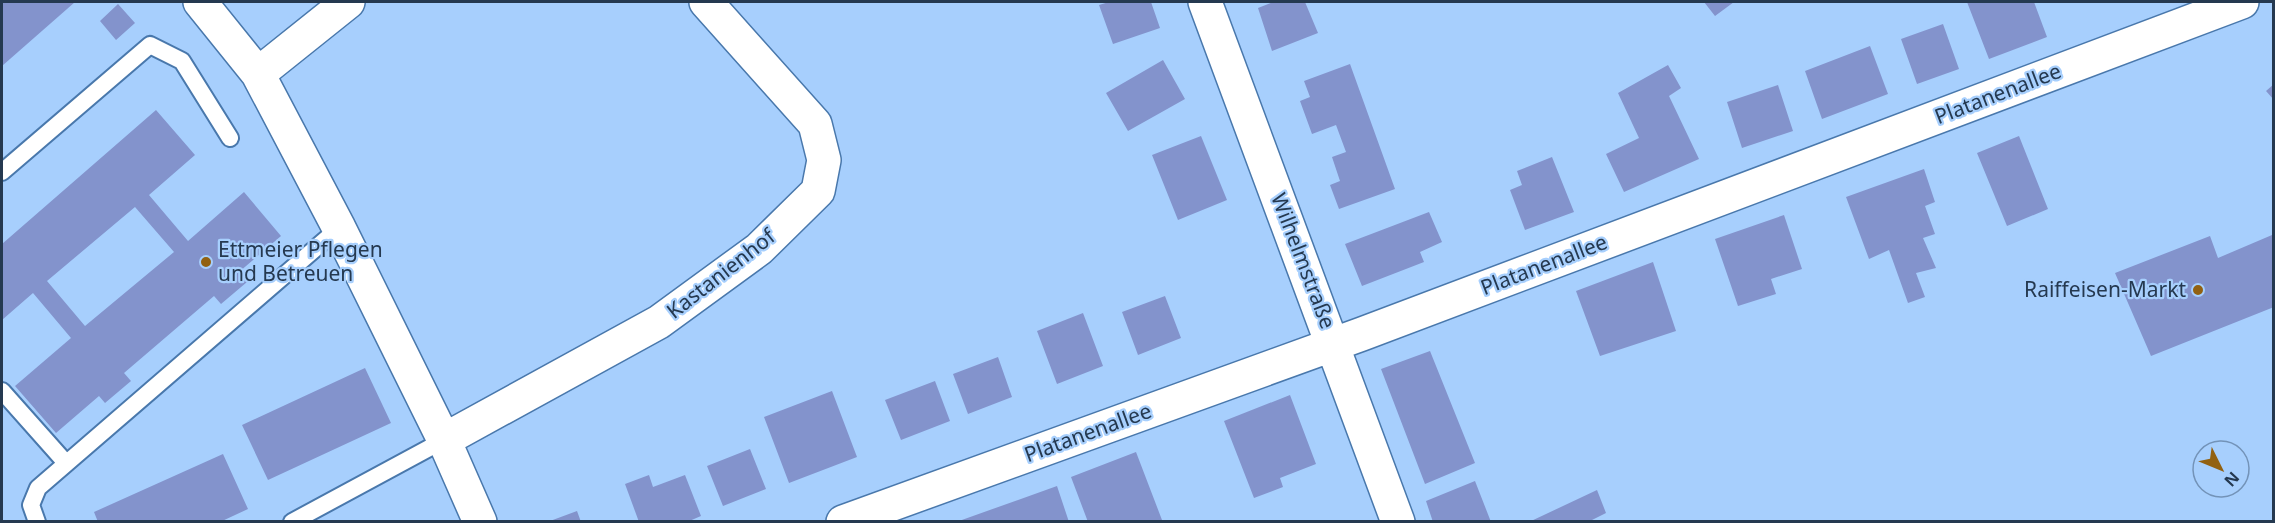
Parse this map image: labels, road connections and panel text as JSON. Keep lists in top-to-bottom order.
{
  "streets": {
    "street": ["Platanenallee", "Wilhelmstraße", "Kastanienhof"]
  },
  "crossings": [
    ["Platanenallee", "Wilhelmstraße"]
  ],
  "places": ["Ettmeier Pflegen und Betreuen", "Raiffeisen-Markt"],
  "north": "bottom right"
}
